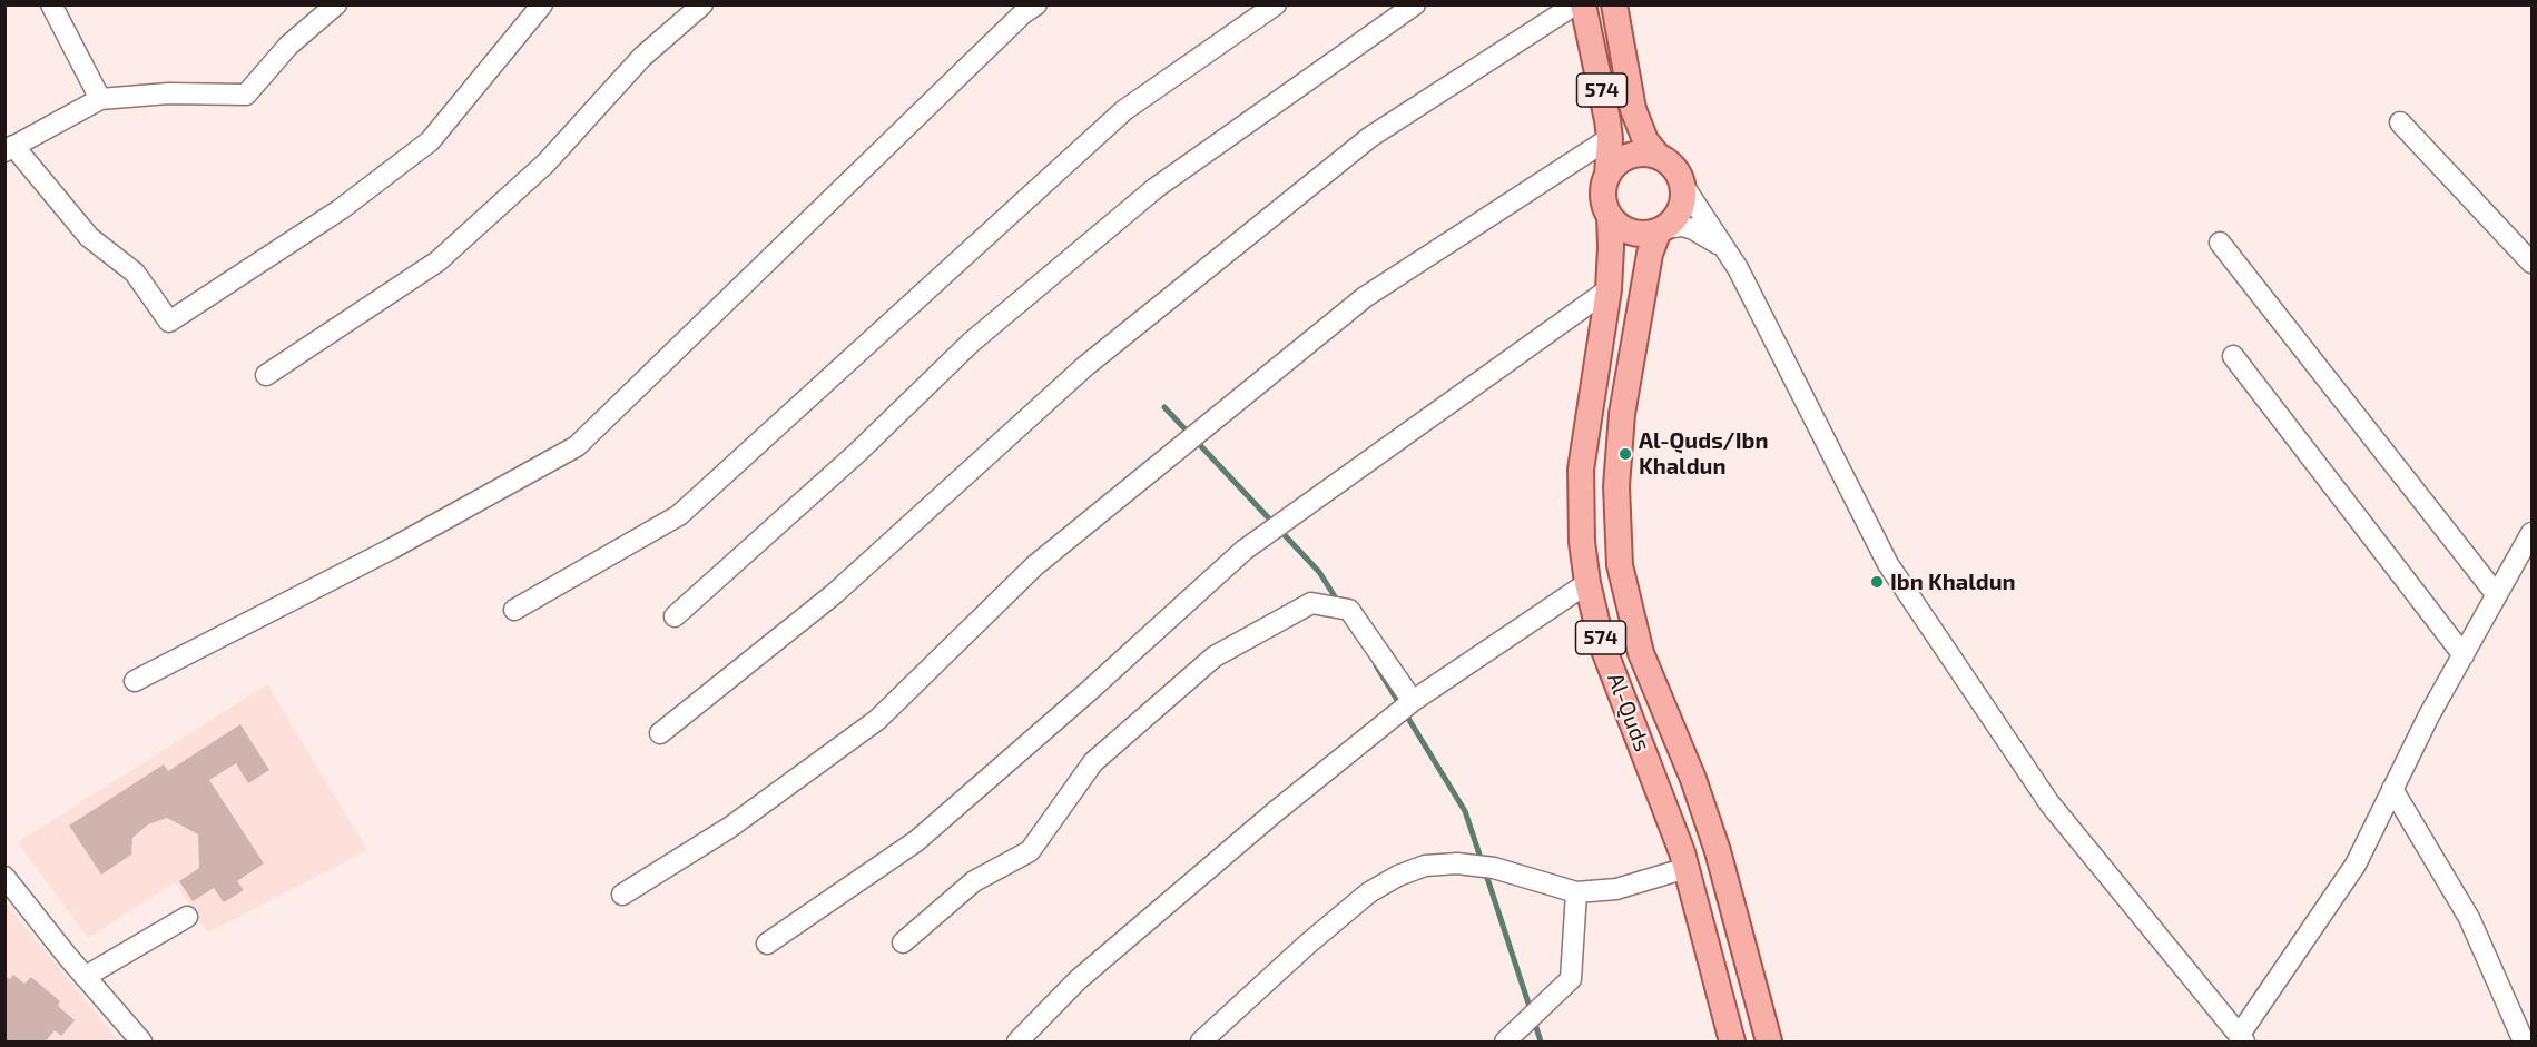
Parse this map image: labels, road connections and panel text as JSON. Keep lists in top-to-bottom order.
{
  "streets": {
    "main road": ["574", "Al-Quds"]
  },
  "crossings": [
    ["574", "Al-Quds"]
  ],
  "places": ["Al-Quds/Ibn Khaldun", "Ibn Khaldun"]
}
